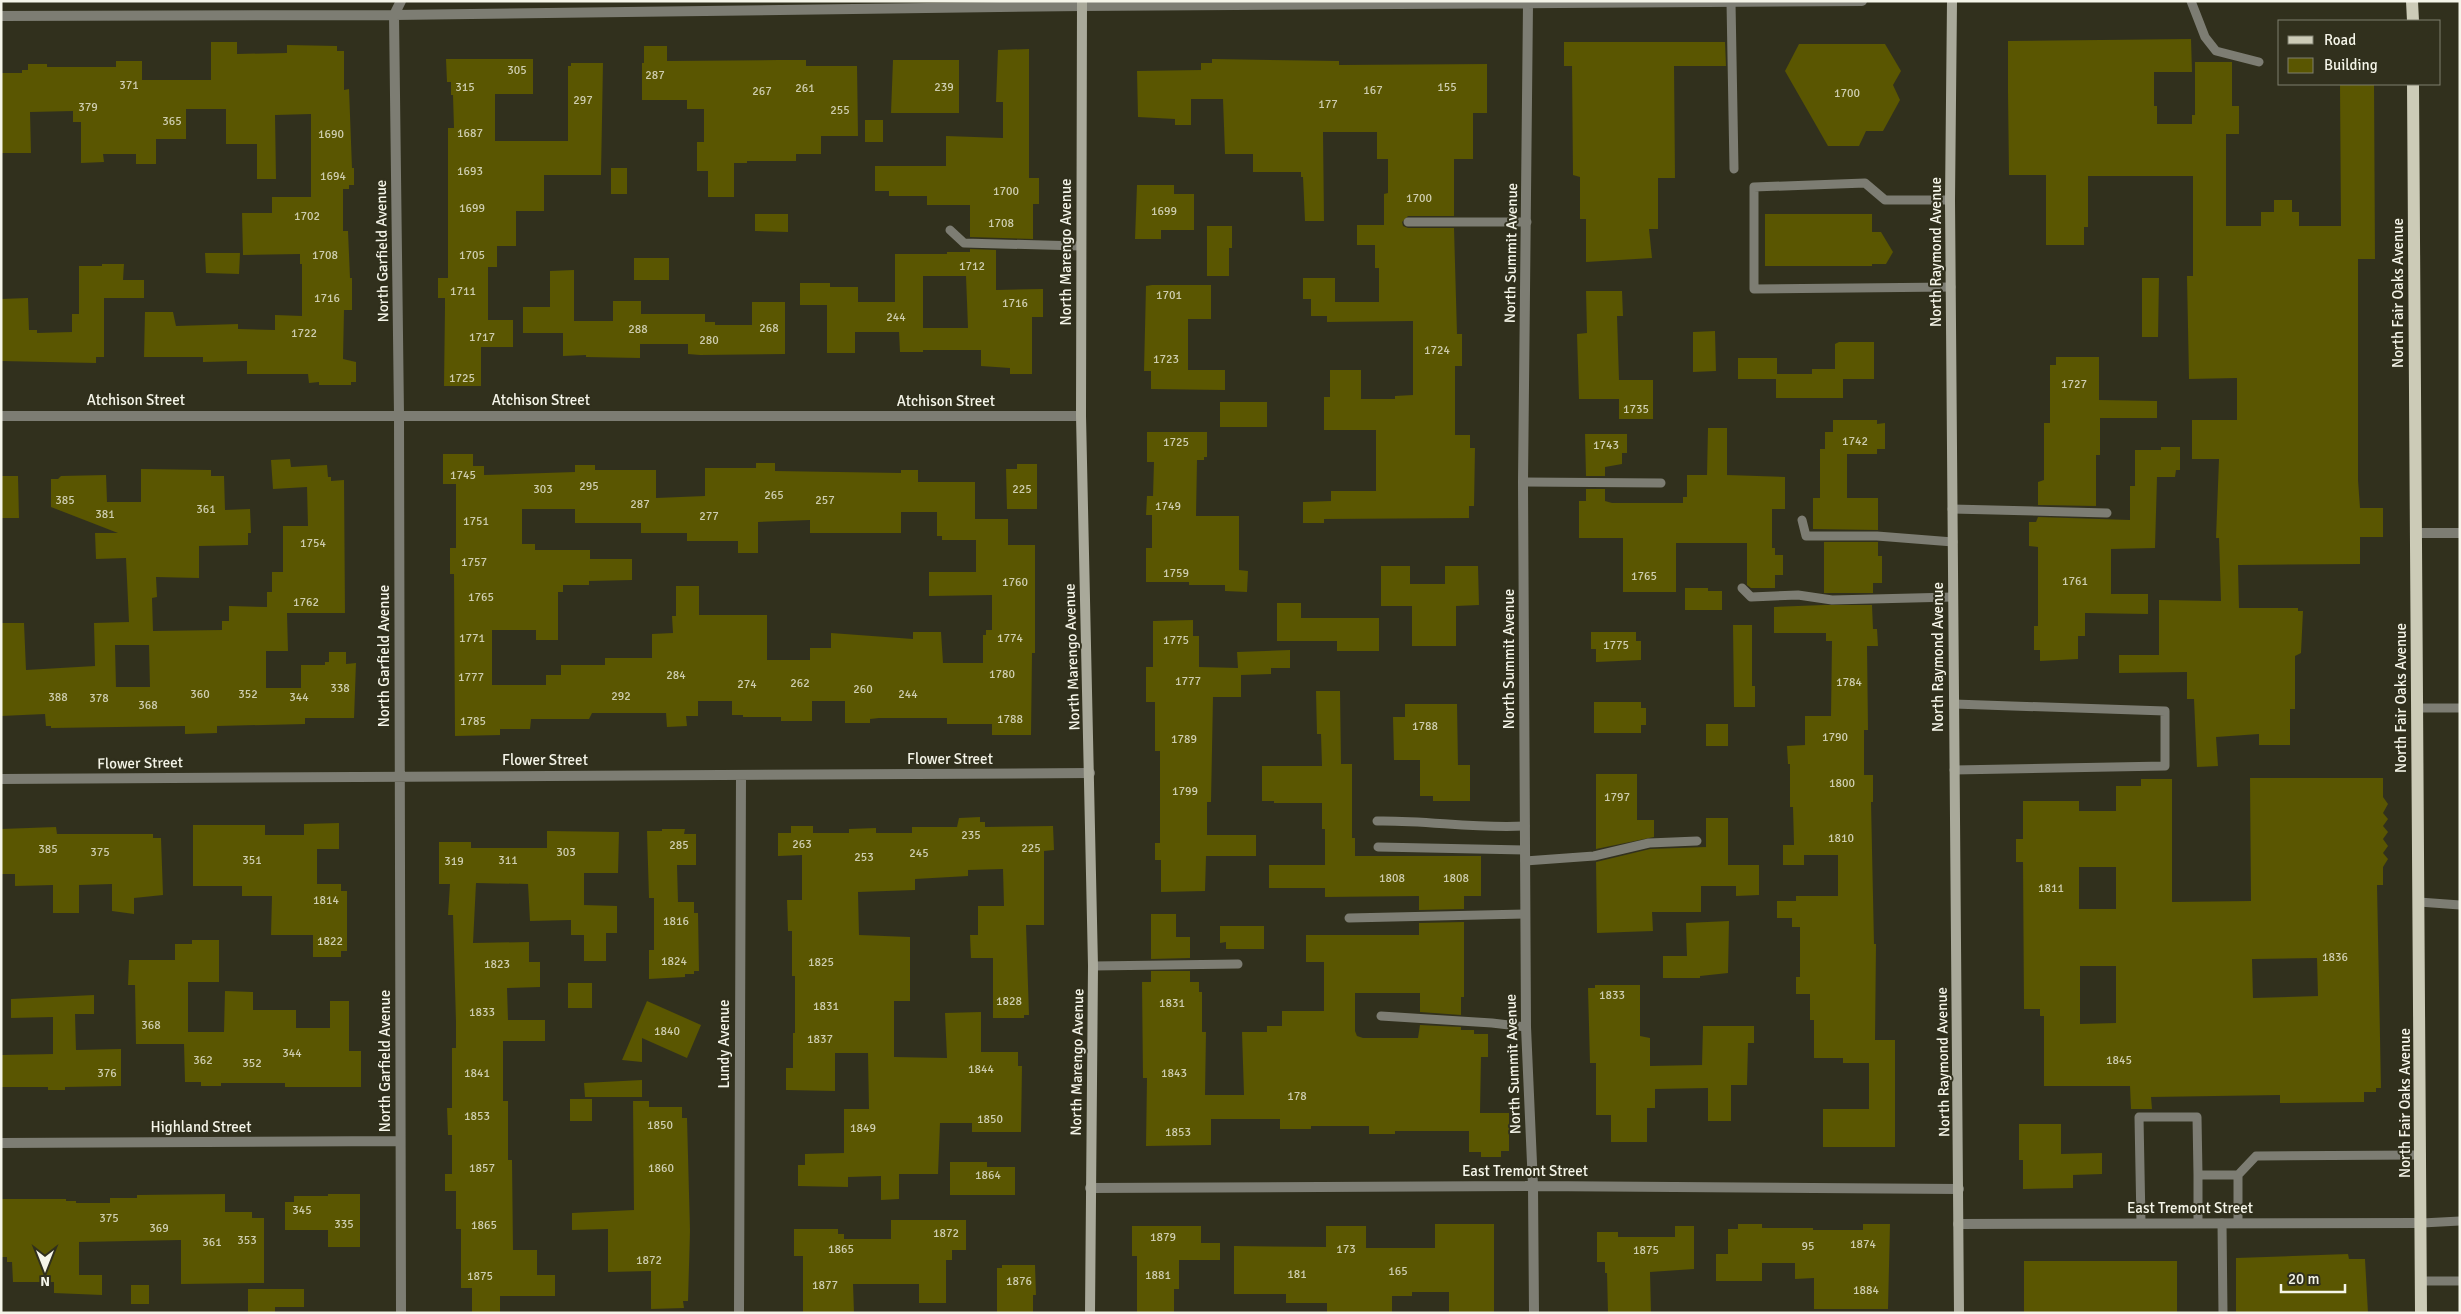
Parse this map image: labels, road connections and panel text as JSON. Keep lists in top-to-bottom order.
{
  "streets": {
    "main road": ["North Fair Oaks Avenue"],
    "street": [
      "North Garfield Avenue",
      "North Marengo Avenue",
      "North Raymond Avenue",
      "North Summit Avenue",
      "Atchison Street",
      "Flower Street",
      "Lundy Avenue",
      "Highland Street",
      "East Tremont Street"
    ]
  },
  "crossings": [
    ["North Garfield Avenue", "Atchison Street"],
    ["North Garfield Avenue", "Flower Street"],
    ["North Garfield Avenue", "Highland Street"],
    ["North Marengo Avenue", "Atchison Street"],
    ["North Marengo Avenue", "Flower Street"],
    ["North Marengo Avenue", "East Tremont Street"],
    ["North Raymond Avenue", "East Tremont Street"],
    ["North Summit Avenue", "East Tremont Street"],
    ["North Fair Oaks Avenue", "East Tremont Street"],
    ["Flower Street", "Lundy Avenue"]
  ],
  "house_numbers": [
    "305",
    "287",
    "371",
    "315",
    "239",
    "155",
    "261",
    "167",
    "267",
    "1700",
    "297",
    "177",
    "379",
    "255",
    "365",
    "1687",
    "1690",
    "1693",
    "1694",
    "1700",
    "1700",
    "1699",
    "1699",
    "1702",
    "1708",
    "1708",
    "1705",
    "1712",
    "1711",
    "1701",
    "1716",
    "1716",
    "244",
    "268",
    "288",
    "1722",
    "1717",
    "280",
    "1724",
    "1723",
    "1725",
    "1727",
    "1735",
    "1742",
    "1725",
    "1743",
    "1745",
    "295",
    "303",
    "225",
    "265",
    "385",
    "257",
    "287",
    "1749",
    "361",
    "381",
    "277",
    "1751",
    "1754",
    "1757",
    "1759",
    "1765",
    "1761",
    "1760",
    "1765",
    "1762",
    "1771",
    "1774",
    "1775",
    "1775",
    "1780",
    "284",
    "1777",
    "1777",
    "1784",
    "262",
    "274",
    "338",
    "260",
    "360",
    "352",
    "244",
    "292",
    "388",
    "344",
    "378",
    "368",
    "1788",
    "1785",
    "1788",
    "1790",
    "1789",
    "1800",
    "1799",
    "1797",
    "235",
    "1810",
    "263",
    "285",
    "225",
    "385",
    "375",
    "303",
    "245",
    "253",
    "351",
    "311",
    "319",
    "1808",
    "1808",
    "1811",
    "1814",
    "1816",
    "1822",
    "1836",
    "1824",
    "1825",
    "1823",
    "1833",
    "1828",
    "1831",
    "1831",
    "1833",
    "368",
    "1840",
    "1837",
    "344",
    "362",
    "1845",
    "352",
    "1844",
    "376",
    "1841",
    "1843",
    "178",
    "1853",
    "1850",
    "1850",
    "1849",
    "1853",
    "1857",
    "1860",
    "1864",
    "345",
    "375",
    "335",
    "1865",
    "369",
    "1872",
    "1879",
    "353",
    "361",
    "1874",
    "95",
    "1865",
    "173",
    "1875",
    "1872",
    "165",
    "181",
    "1881",
    "1875",
    "1876",
    "1877",
    "1884"
  ],
  "legend": ["Road", "Building"],
  "scale_bar": "20 m",
  "north": "bottom"
}
